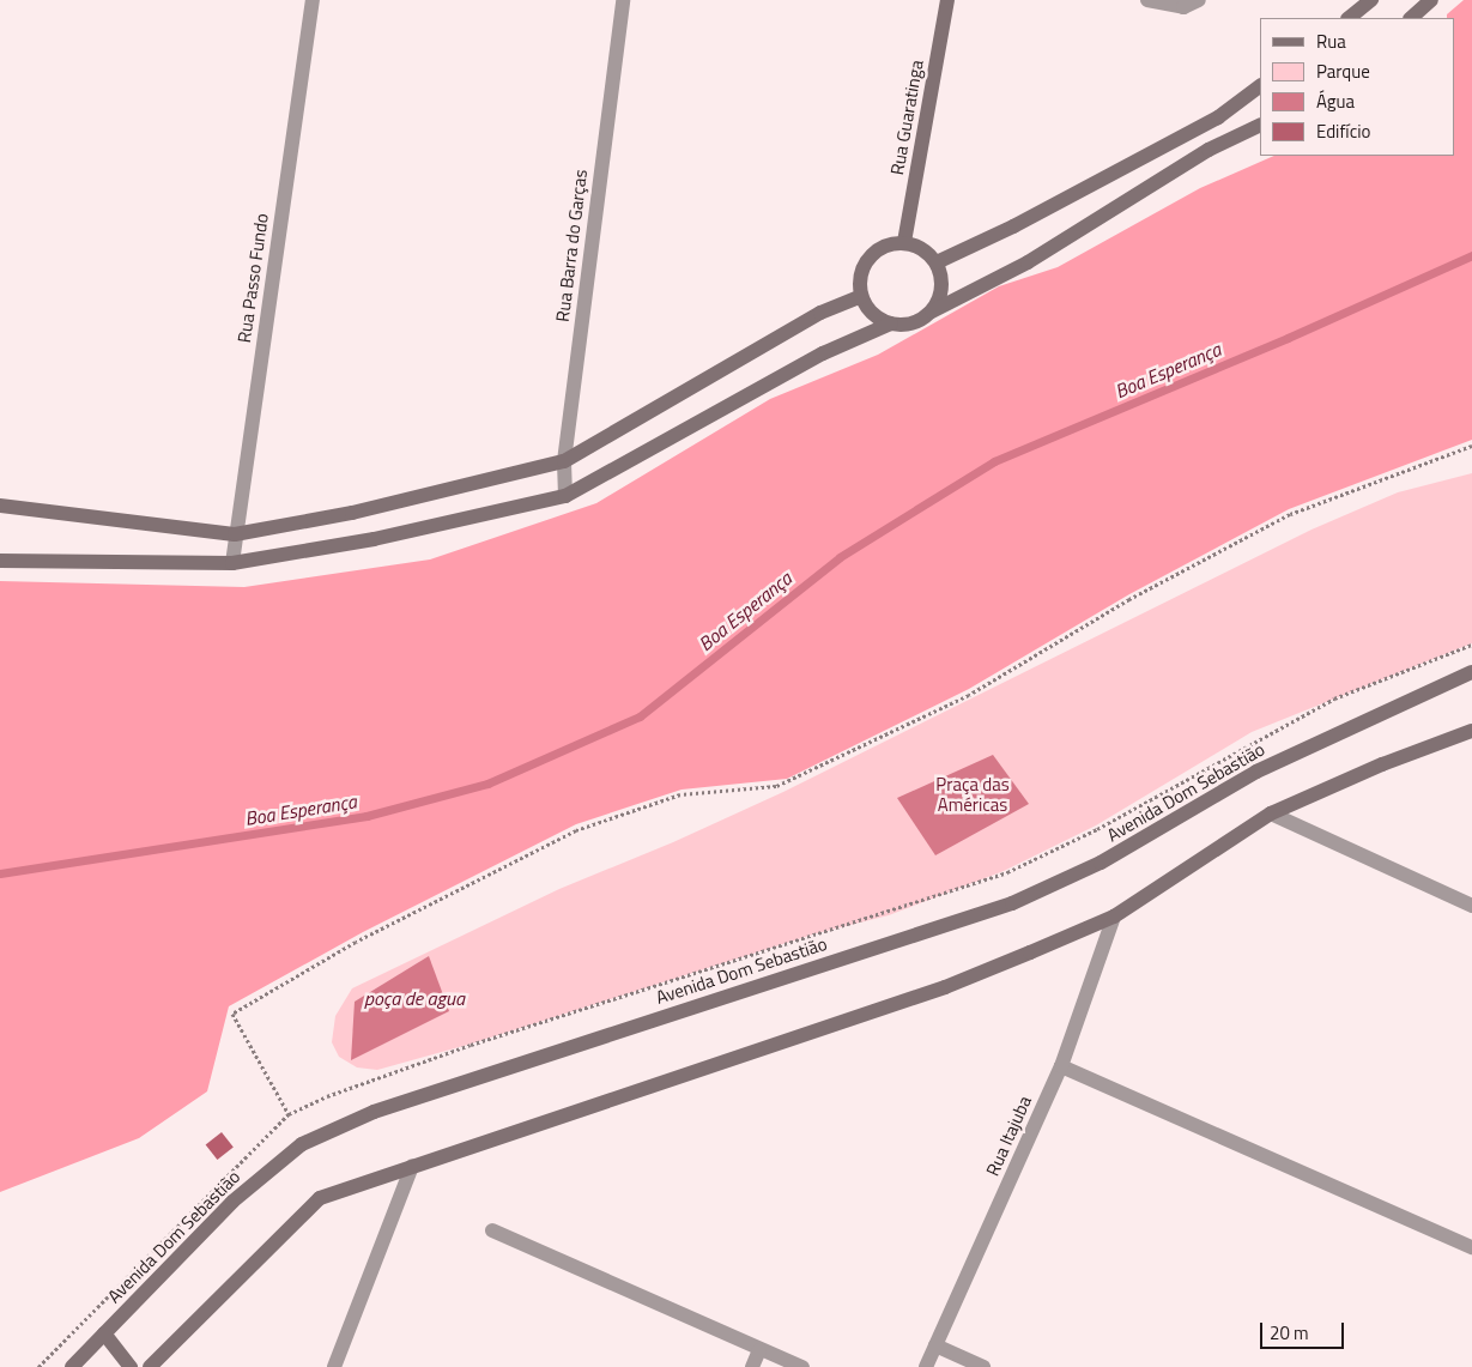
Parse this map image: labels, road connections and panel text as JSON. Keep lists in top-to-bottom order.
{
  "streets": {
    "street": [
      "Rua Guaratinga",
      "Rua Barra do Garças",
      "Rua Passo Fundo",
      "Avenida Dom Sebastião",
      "Rua Itajuba"
    ]
  },
  "water": ["Boa Esperança", "poça de agua"],
  "parks": ["Praça das Américas"],
  "legend": [
    "Rua",
    "Parque",
    "Água",
    "Edifício"
  ],
  "scale_bar": "20 m"
}
